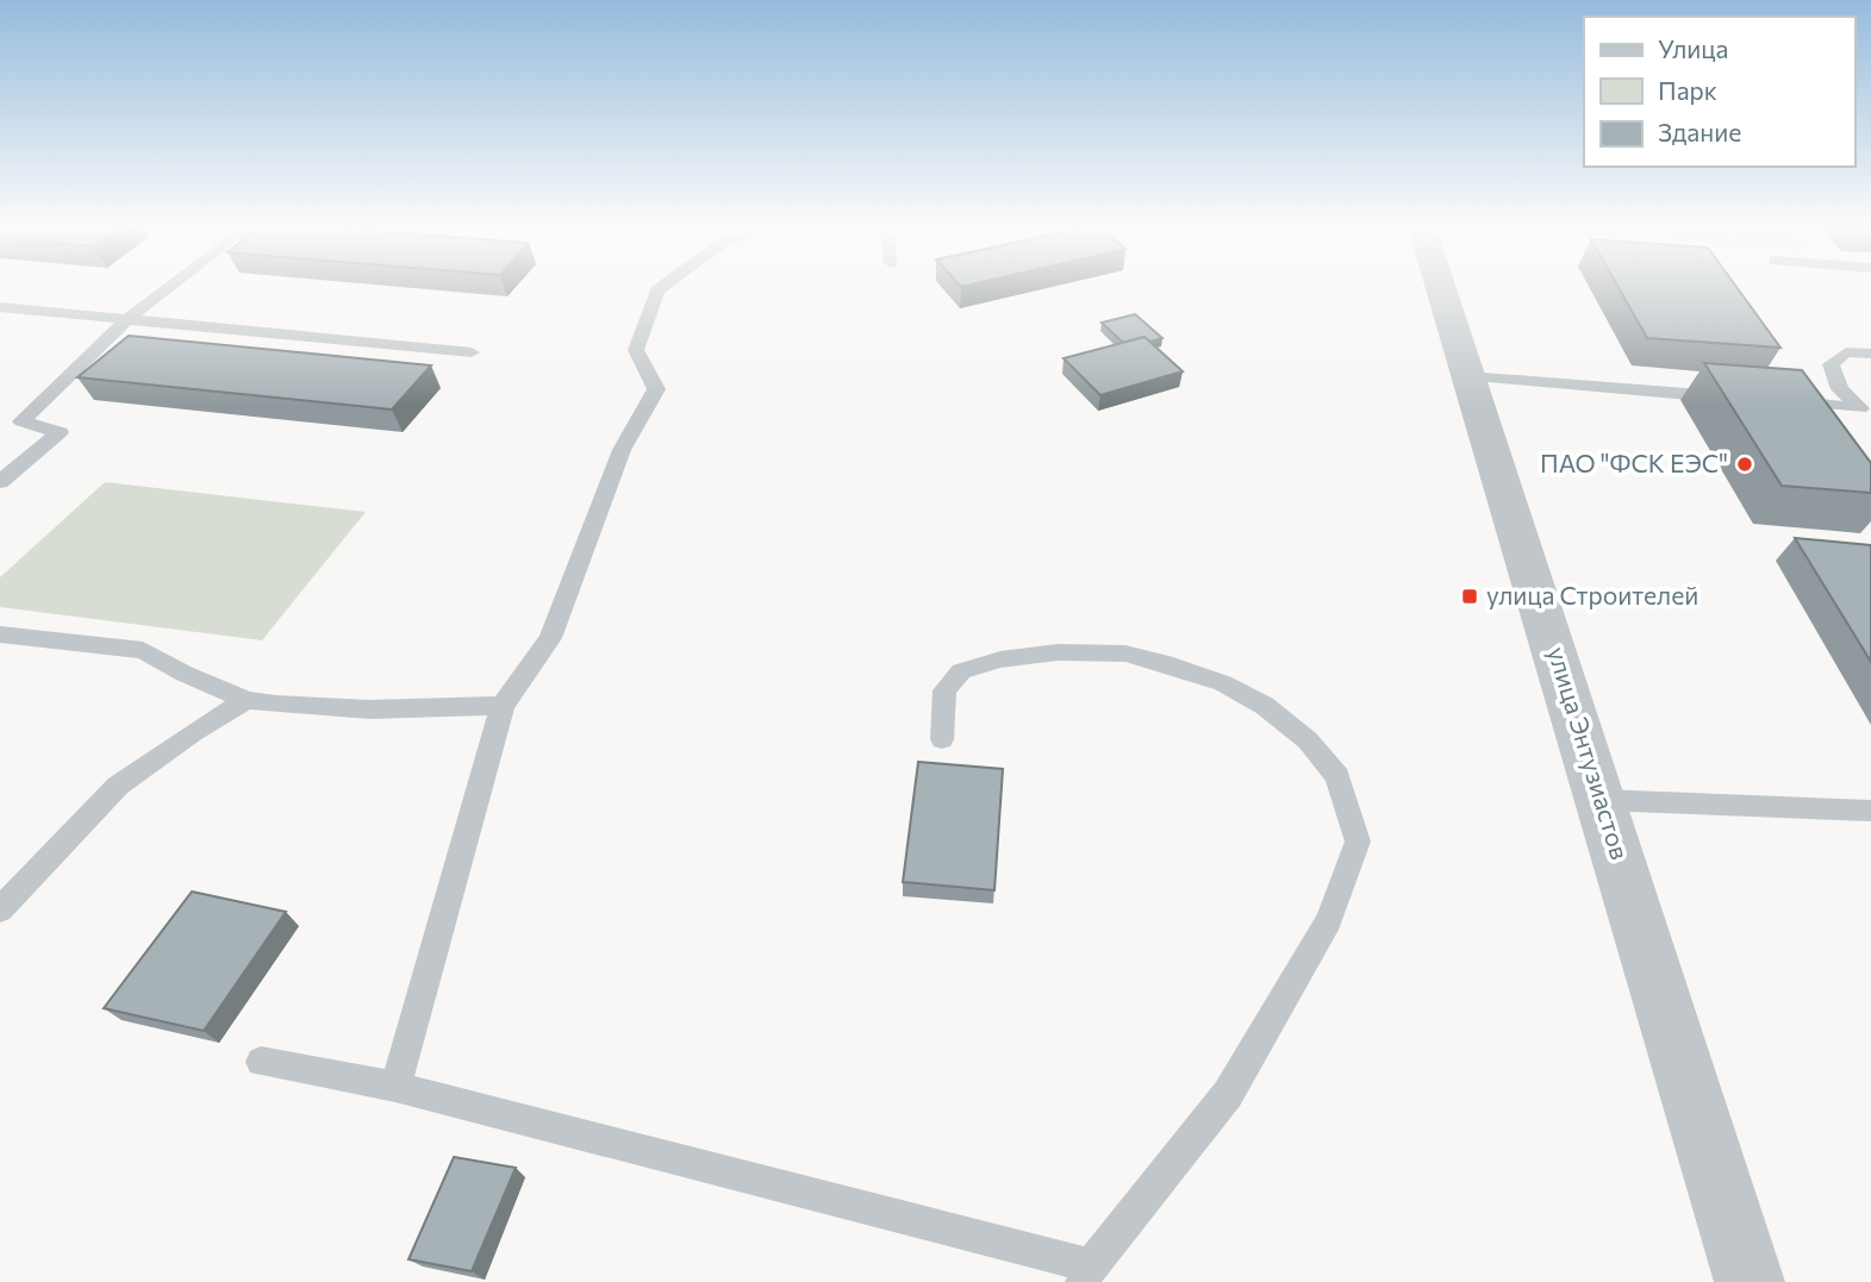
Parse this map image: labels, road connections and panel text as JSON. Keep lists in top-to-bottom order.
{
  "streets": {
    "street": ["улица Энтузиастов"]
  },
  "places": {
    "other": ["ПАО \"ФСК ЕЭС\""],
    "transit": ["улица Строителей"]
  },
  "legend": ["Улица", "Парк", "Здание"]
}
